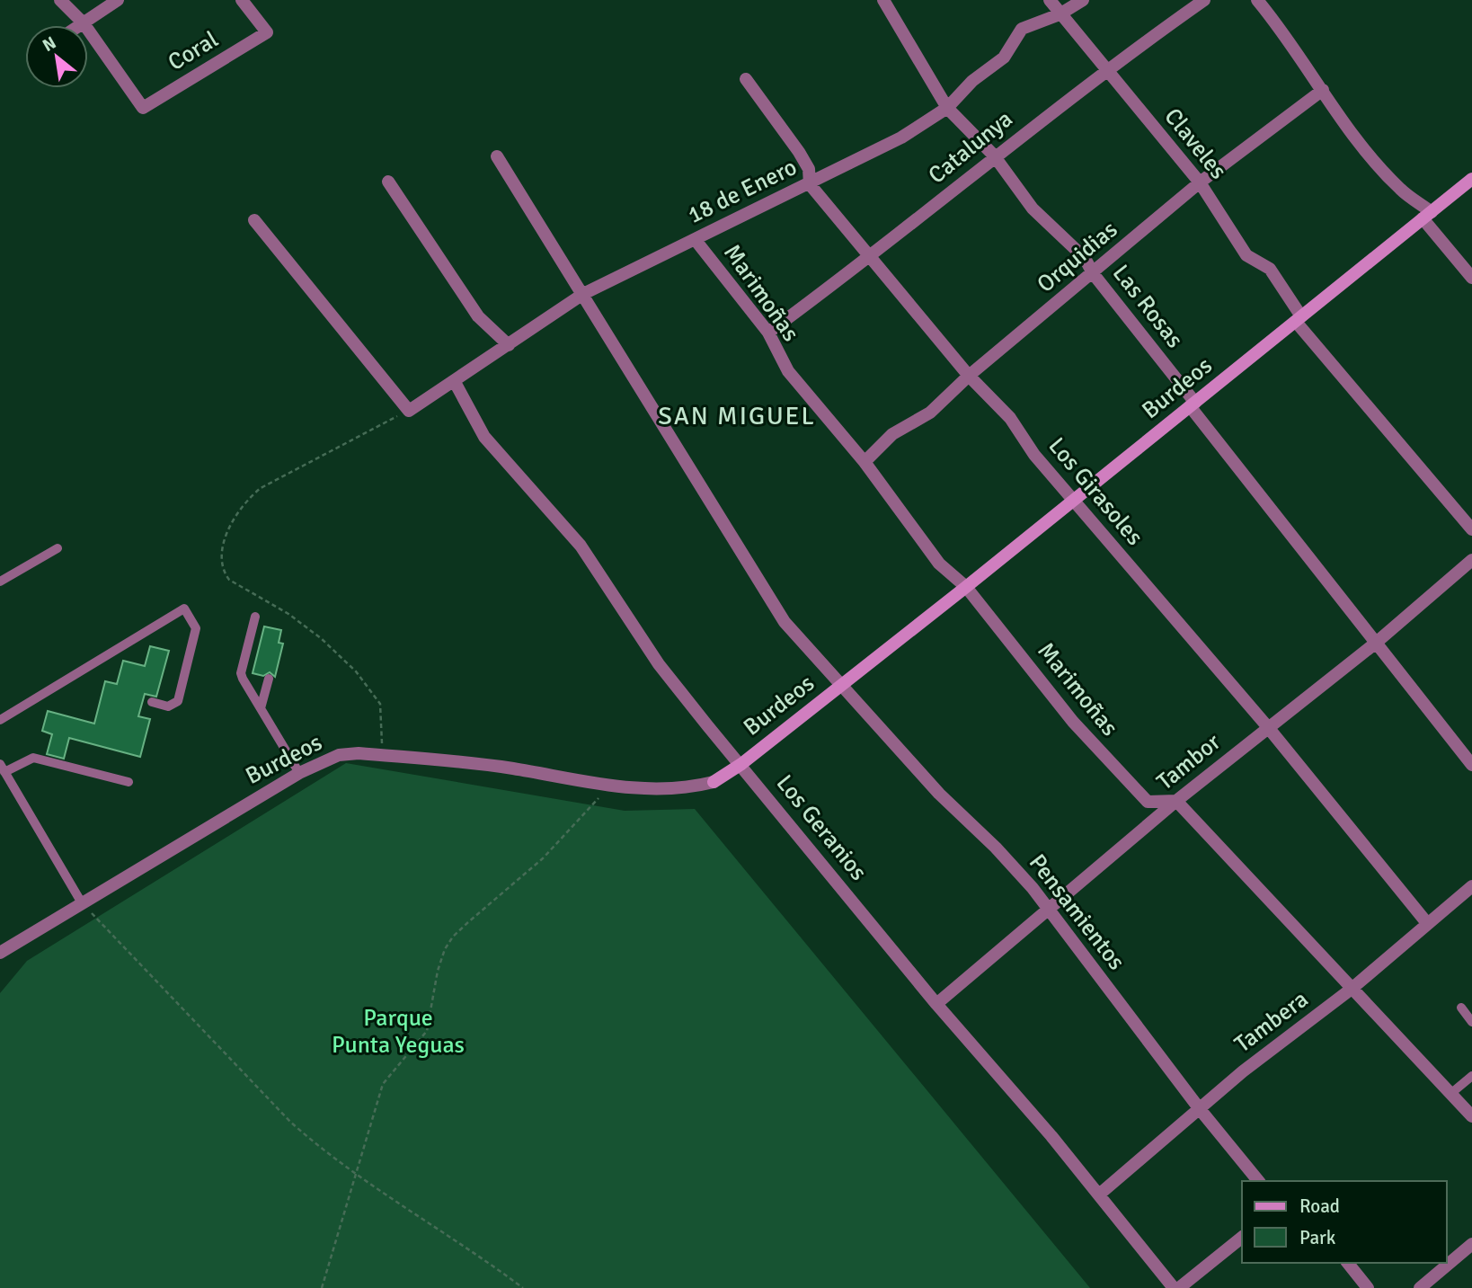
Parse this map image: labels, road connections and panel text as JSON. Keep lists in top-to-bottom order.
{
  "streets": {
    "street": [
      "Coral",
      "Claveles",
      "Catalunya",
      "18 de Enero",
      "Orquidias",
      "Marimoñas",
      "Las Rosas",
      "Burdeos",
      "Los Girasoles",
      "Tambor",
      "Los Geranios",
      "Pensamientos",
      "Tambera"
    ]
  },
  "crossings": [
    ["Claveles", "Catalunya"],
    ["Claveles", "18 de Enero"],
    ["Claveles", "Orquidias"],
    ["Claveles", "Burdeos"],
    ["Catalunya", "Marimoñas"],
    ["Catalunya", "Las Rosas"],
    ["Catalunya", "Los Girasoles"],
    ["18 de Enero", "Marimoñas"],
    ["18 de Enero", "Las Rosas"],
    ["18 de Enero", "Los Girasoles"],
    ["18 de Enero", "Los Geranios"],
    ["18 de Enero", "Pensamientos"],
    ["Orquidias", "Marimoñas"],
    ["Orquidias", "Las Rosas"],
    ["Orquidias", "Los Girasoles"],
    ["Marimoñas", "Burdeos"],
    ["Marimoñas", "Tambor"],
    ["Las Rosas", "Burdeos"],
    ["Las Rosas", "Tambor"],
    ["Burdeos", "Los Girasoles"],
    ["Burdeos", "Los Geranios"],
    ["Burdeos", "Pensamientos"],
    ["Los Girasoles", "Tambor"],
    ["Los Girasoles", "Tambera"],
    ["Tambor", "Los Geranios"],
    ["Tambor", "Pensamientos"],
    ["Los Geranios", "Tambera"],
    ["Pensamientos", "Tambera"]
  ],
  "districts": ["SAN MIGUEL"],
  "parks": ["Parque Punta Yeguas"],
  "legend": ["Road", "Park"],
  "north": "top left"
}
